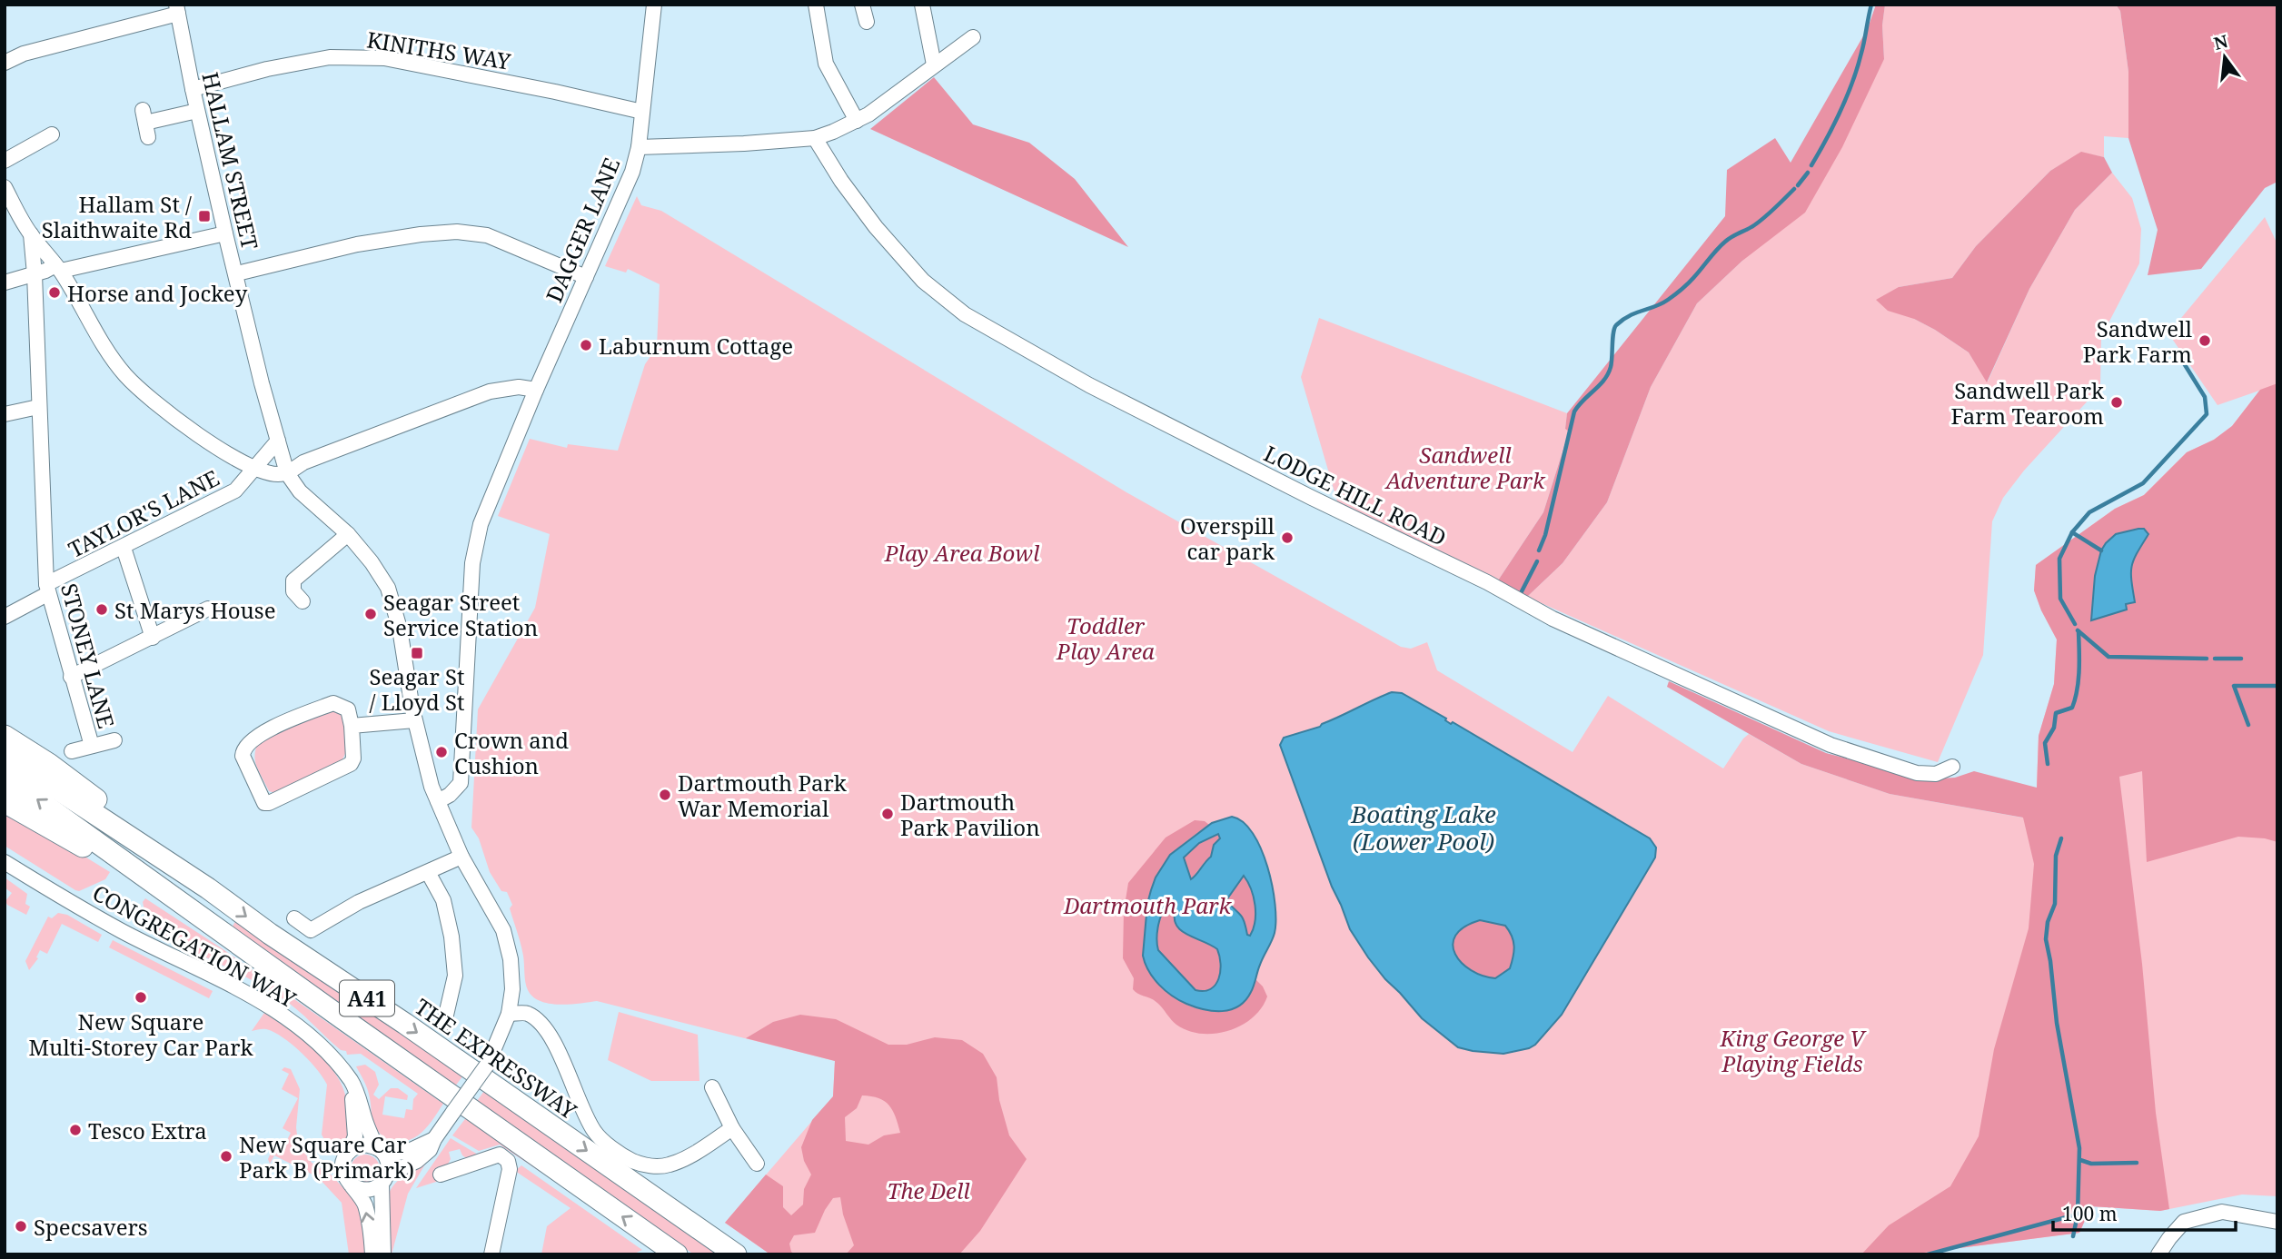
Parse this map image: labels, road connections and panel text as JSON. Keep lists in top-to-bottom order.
{
  "streets": {
    "highway": ["A41", "THE EXPRESSWAY"],
    "street": [
      "KINITHS WAY",
      "HALLAM STREET",
      "DAGGER LANE",
      "LODGE HILL ROAD",
      "TAYLOR'S LANE",
      "STONEY LANE",
      "CONGREGATION WAY"
    ]
  },
  "crossings": [
    ["KINITHS WAY", "HALLAM STREET"],
    ["KINITHS WAY", "DAGGER LANE"],
    ["HALLAM STREET", "TAYLOR'S LANE"],
    ["TAYLOR'S LANE", "STONEY LANE"],
    ["A41", "THE EXPRESSWAY"]
  ],
  "water": ["Boating Lake (Lower Pool)"],
  "parks": [
    "Sandwell Adventure Park",
    "Play Area Bowl",
    "Toddler Play Area",
    "Dartmouth Park",
    "King George V Playing Fields",
    "The Dell"
  ],
  "places": {
    "transit": ["Hallam St / Slaithwaite Rd", "Seagar St / Lloyd St"],
    "other": [
      "Horse and Jockey",
      "Sandwell Park Farm",
      "Laburnum Cottage",
      "Sandwell Park Farm Tearoom",
      "Overspill car park",
      "St Marys House",
      "Seagar Street Service Station",
      "Crown and Cushion",
      "Dartmouth Park War Memorial",
      "Dartmouth Park Pavilion",
      "New Square Multi-Storey Car Park",
      "Tesco Extra",
      "New Square Car Park B (Primark)",
      "Specsavers"
    ]
  },
  "scale_bar": "100 m",
  "north": "top"
}
